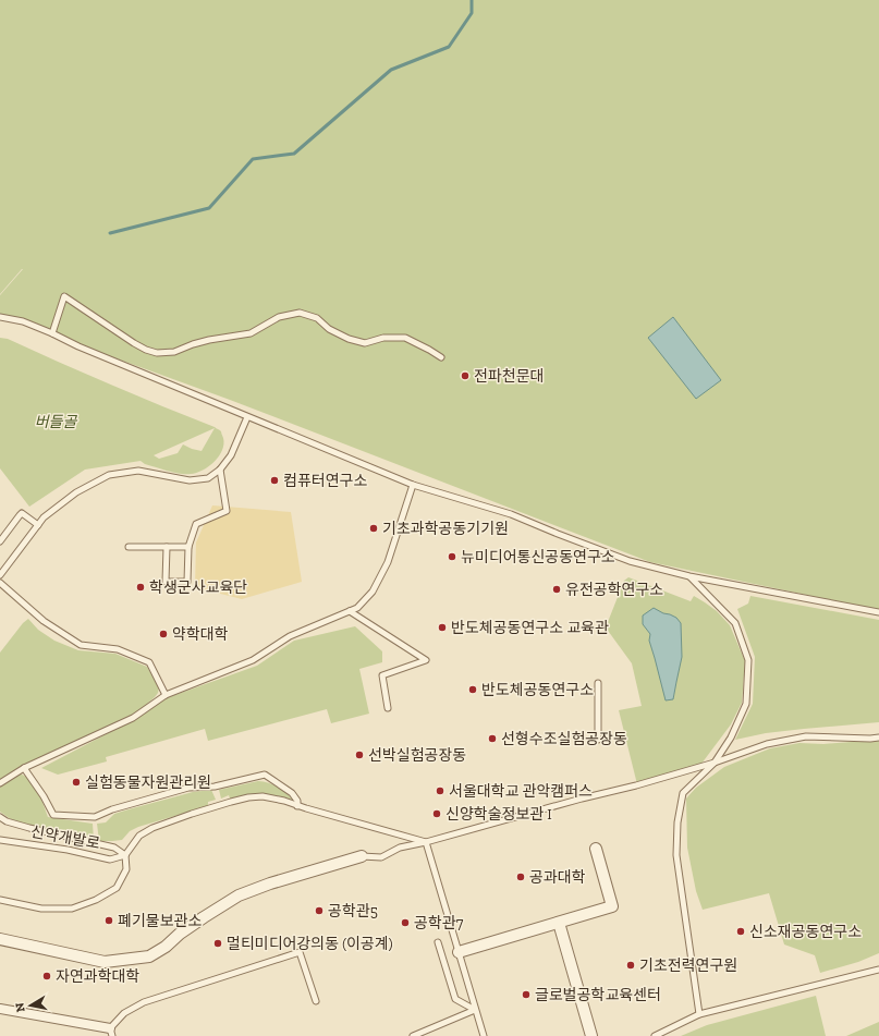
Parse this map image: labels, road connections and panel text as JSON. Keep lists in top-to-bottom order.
{
  "streets": {
    "lane": ["신약개발로"]
  },
  "parks": ["버들골"],
  "places": [
    "전파천문대",
    "컴퓨터연구소",
    "기초과학공동기기원",
    "뉴미디어통신공동연구소",
    "학생군사교육단",
    "유전공학연구소",
    "반도체공동연구소 교육관",
    "약학대학",
    "반도체공동연구소",
    "선형수조실험공장동",
    "선박실험공장동",
    "실험동물자원관리원",
    "서울대학교 관악캠퍼스",
    "신양학술정보관 I",
    "공과대학",
    "공학관5",
    "폐기물보관소",
    "공학관7",
    "신소재공동연구소",
    "멀티미디어강의동 (이공계)",
    "기초전력연구원",
    "자연과학대학",
    "글로벌공학교육센터"
  ],
  "north": "left"
}
